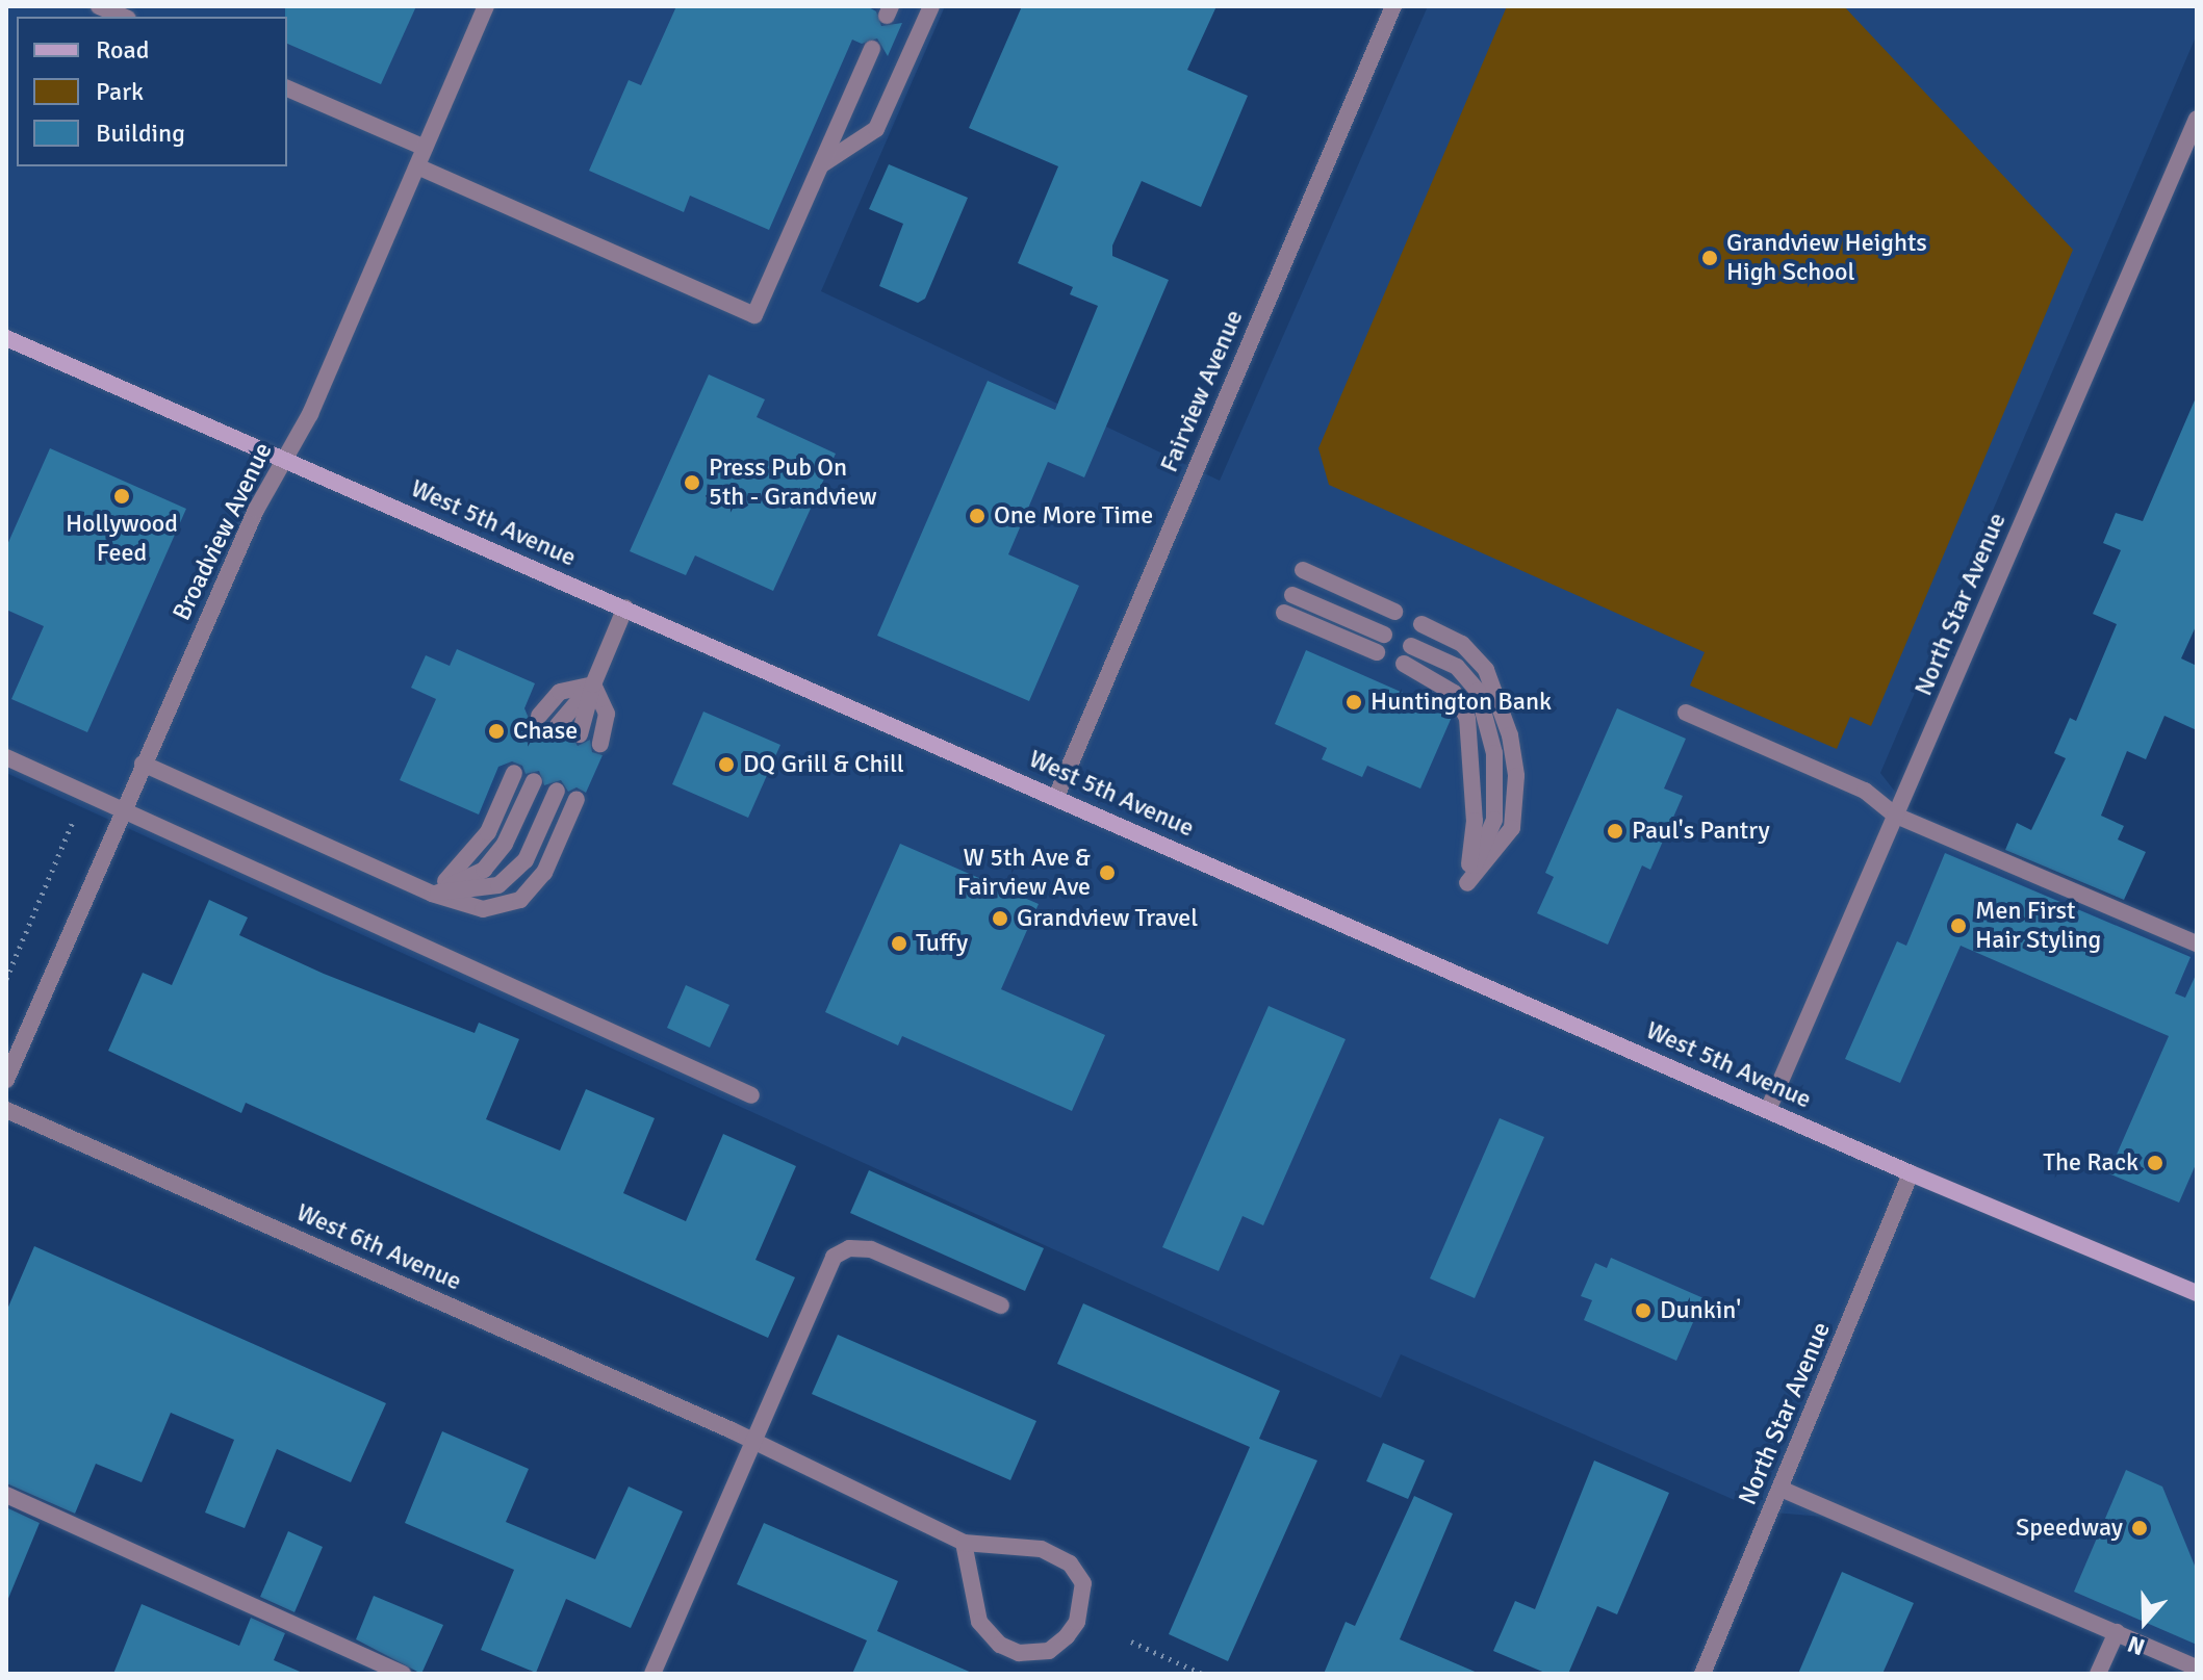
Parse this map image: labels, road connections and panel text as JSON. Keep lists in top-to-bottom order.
{
  "streets": {
    "main road": ["West 5th Avenue"],
    "street": [
      "Fairview Avenue",
      "Broadview Avenue",
      "North Star Avenue",
      "West 6th Avenue"
    ]
  },
  "crossings": [
    ["Fairview Avenue", "West 5th Avenue"],
    ["West 5th Avenue", "Broadview Avenue"],
    ["West 5th Avenue", "North Star Avenue"]
  ],
  "places": [
    "Grandview Heights High School",
    "Press Pub On 5th - Grandview",
    "Hollywood Feed",
    "One More Time",
    "Huntington Bank",
    "Chase",
    "DQ Grill & Chill",
    "Paul's Pantry",
    "W 5th Ave & Fairview Ave",
    "Grandview Travel",
    "Men First Hair Styling",
    "Tuffy",
    "The Rack",
    "Dunkin'",
    "Speedway"
  ],
  "legend": ["Road", "Park", "Building"],
  "north": "bottom"
}
